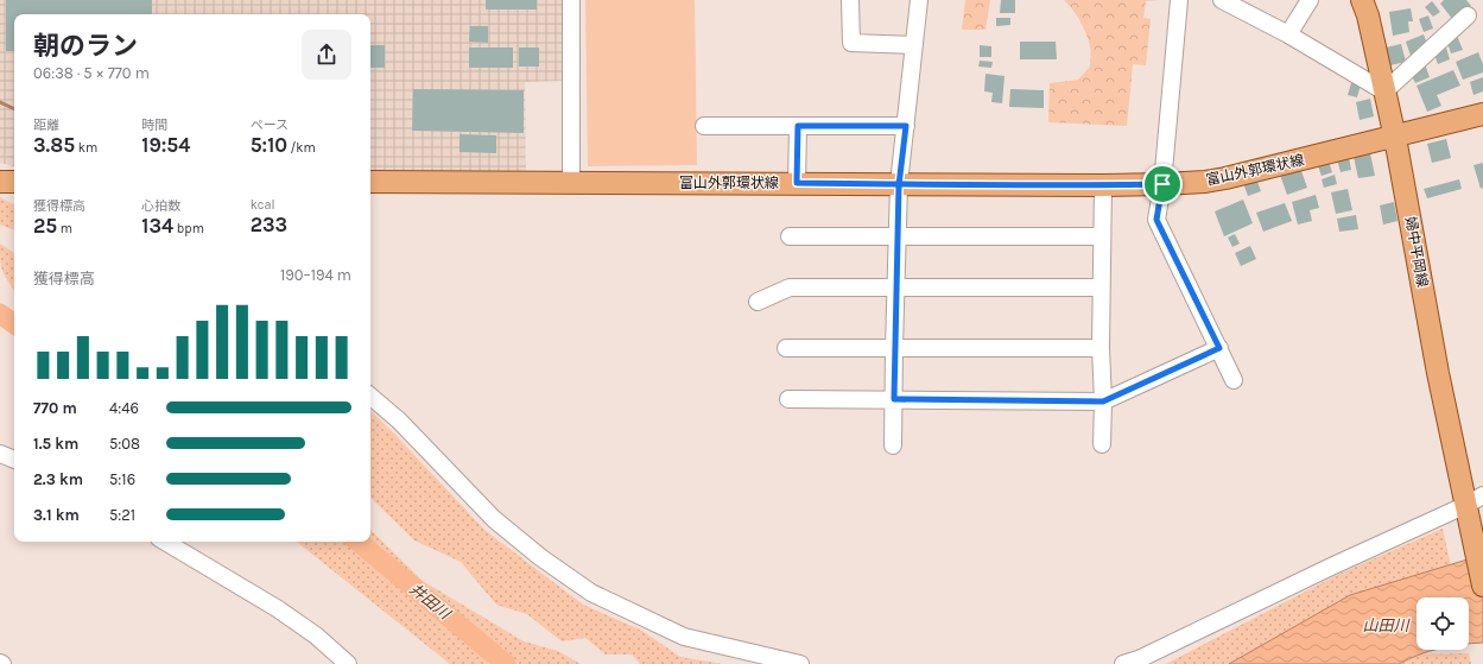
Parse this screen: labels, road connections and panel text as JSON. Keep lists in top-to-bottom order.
{
  "streets": {
    "main road": ["富山外郭環状線", "婦中平岡線"]
  },
  "crossings": [
    ["富山外郭環状線", "婦中平岡線"]
  ],
  "water": ["井田川", "山田川"],
  "page": {
    "heading": ["朝のラン", "06:38 · 5 × 770 m"],
    "stats": [
      ["距離", "3.85 km"],
      ["時間", "19:54"],
      ["ペース", "5:10 /km"],
      ["獲得標高", "25 m"],
      ["心拍数", "134 bpm"],
      ["kcal", "233"]
    ],
    "chart": ["獲得標高", "190–194 m"],
    "list": [
      {
        "name": "770 m",
        "note": "4:46"
      },
      {
        "name": "1.5 km",
        "note": "5:08"
      },
      {
        "name": "2.3 km",
        "note": "5:16"
      },
      {
        "name": "3.1 km",
        "note": "5:21"
      }
    ]
  }
}
